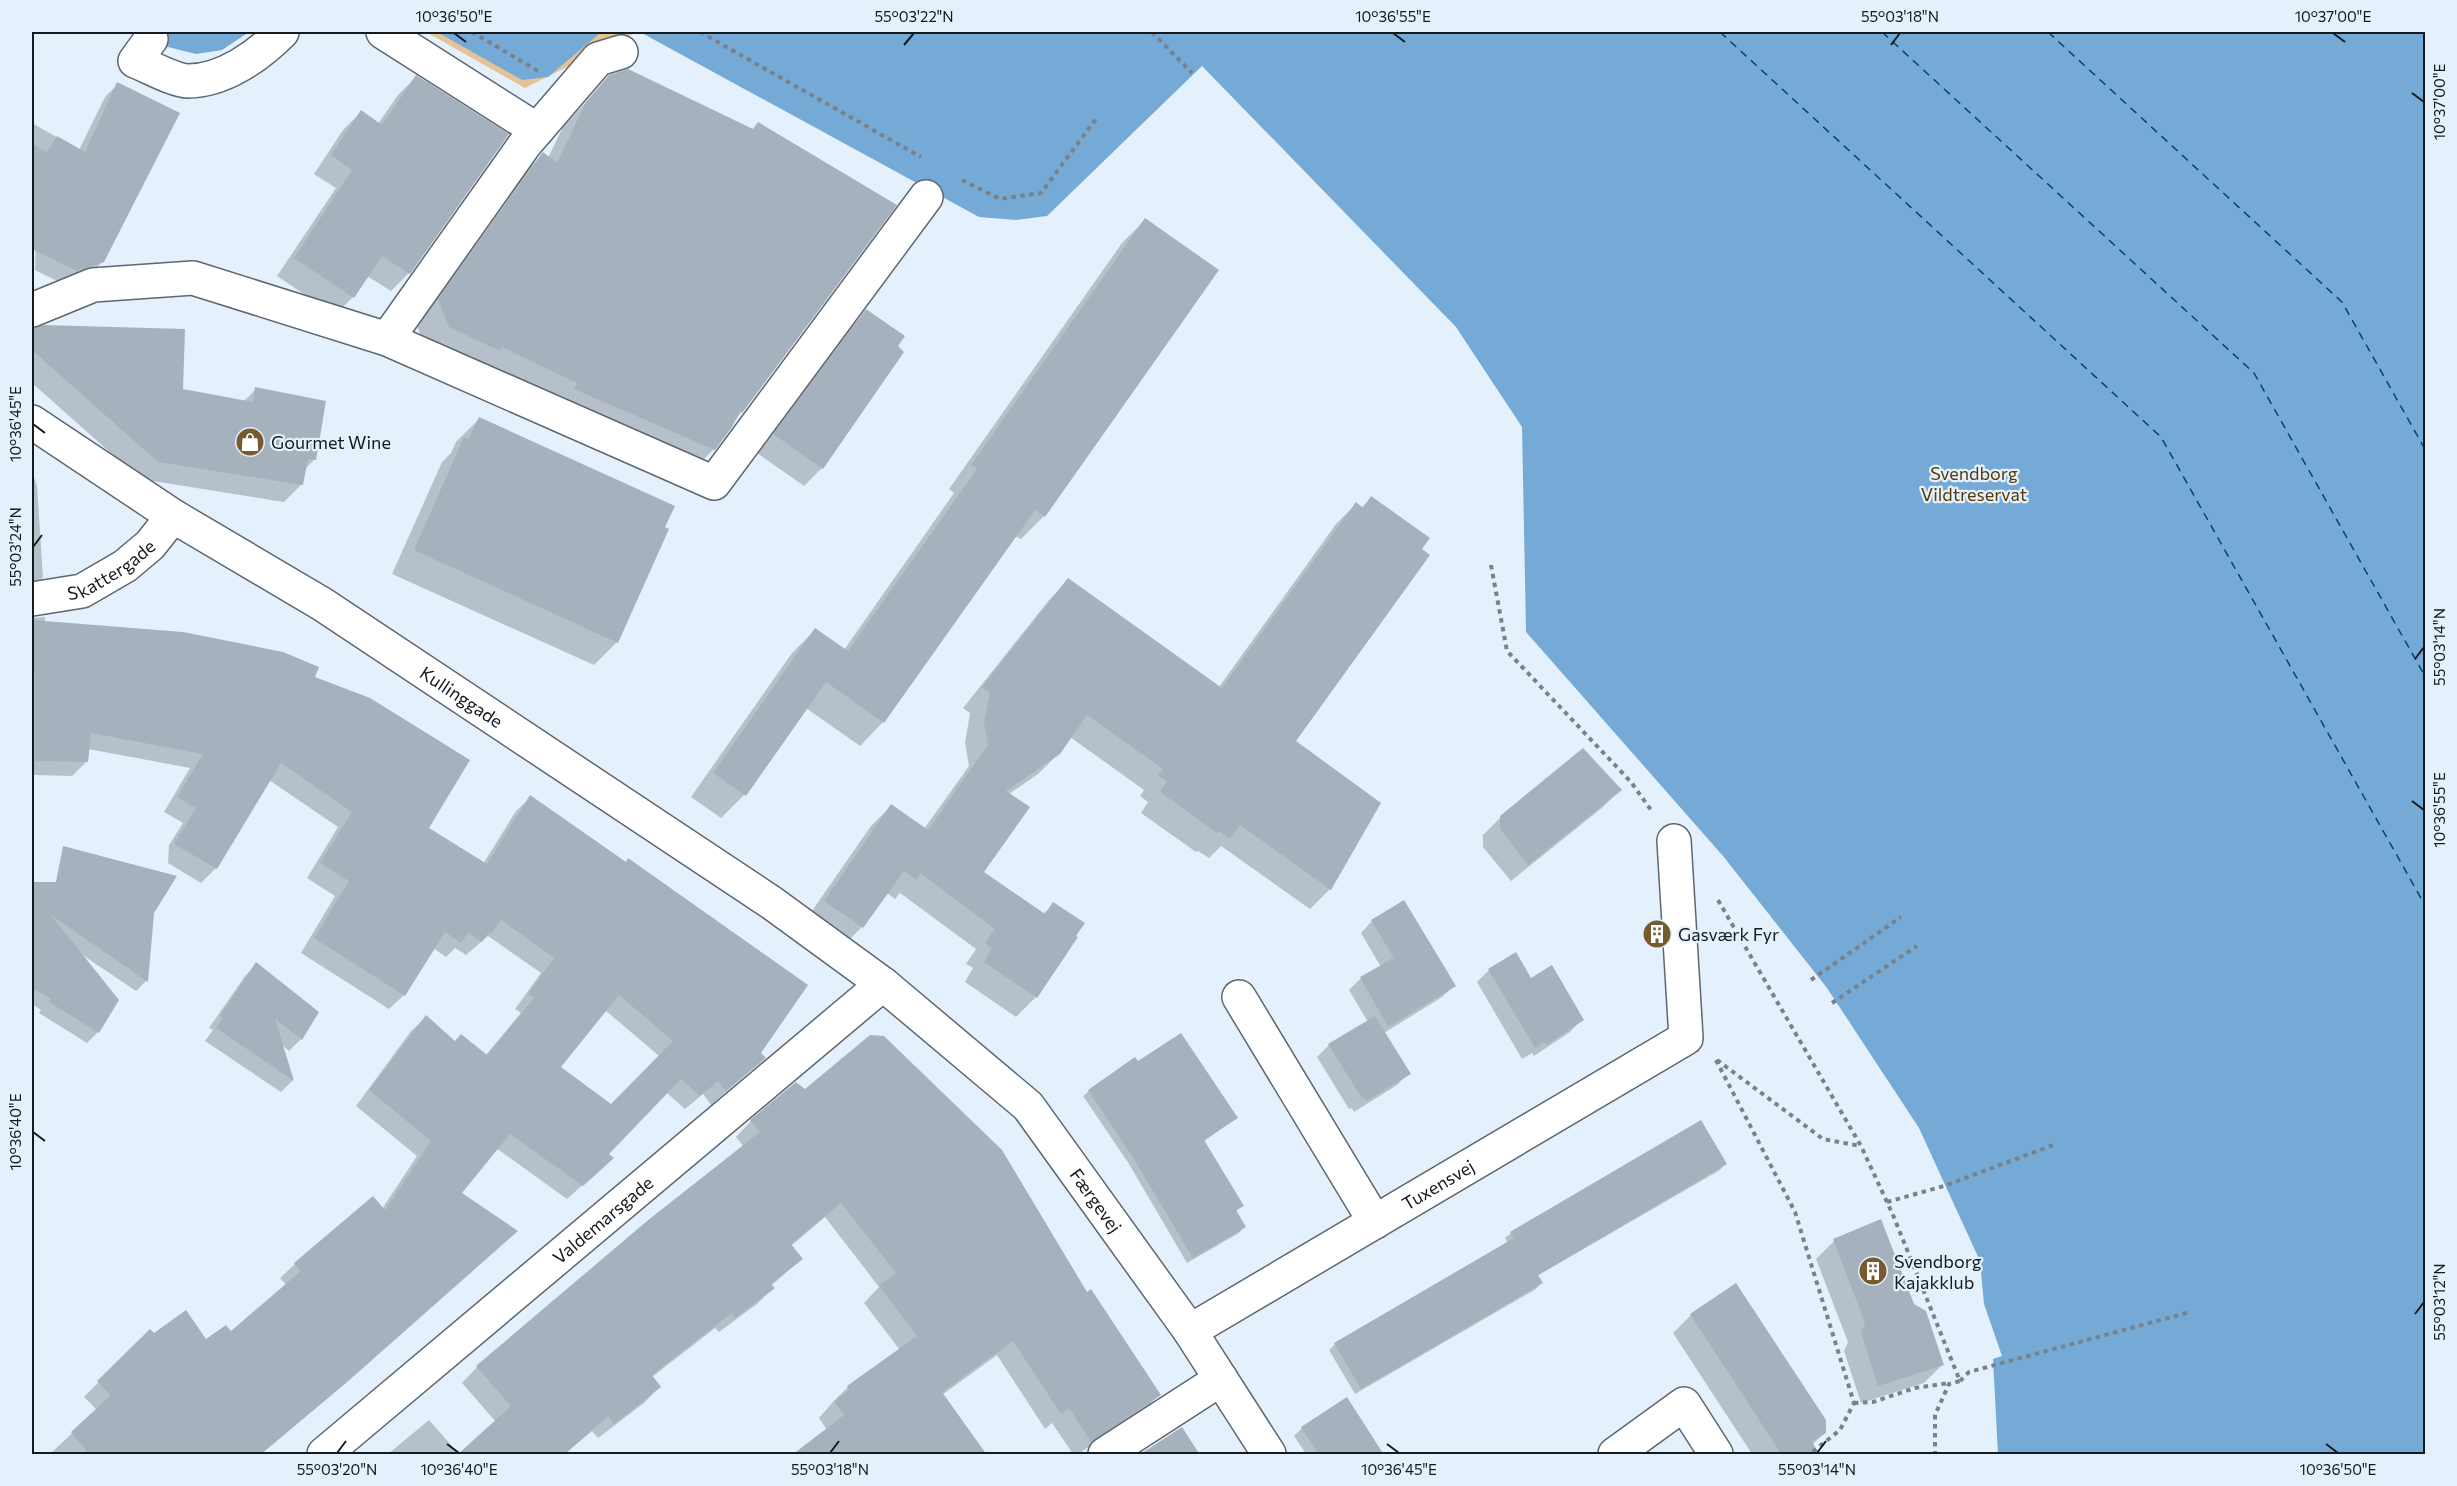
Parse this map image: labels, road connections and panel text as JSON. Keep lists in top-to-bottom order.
{
  "streets": {
    "street": [
      "Skattergade",
      "Kullinggade",
      "Tuxensvej",
      "Færgevej",
      "Valdemarsgade"
    ]
  },
  "crossings": [
    ["Skattergade", "Kullinggade"],
    ["Kullinggade", "Færgevej"],
    ["Kullinggade", "Valdemarsgade"],
    ["Tuxensvej", "Færgevej"],
    ["Færgevej", "Valdemarsgade"]
  ],
  "parks": ["Svendborg Vildtreservat"],
  "places": {
    "shop": ["Gourmet Wine"],
    "building": ["Gasværk Fyr", "Svendborg Kajakklub"]
  },
  "coordinates": [
    "10°36'50\"E",
    "55°03'22\"N",
    "10°36'55\"E",
    "55°03'18\"N",
    "10°37'00\"E",
    "10°36'45\"E",
    "55°03'24\"N",
    "55°03'14\"N",
    "10°36'40\"E",
    "55°03'12\"N",
    "55°03'20\"N"
  ]
}
